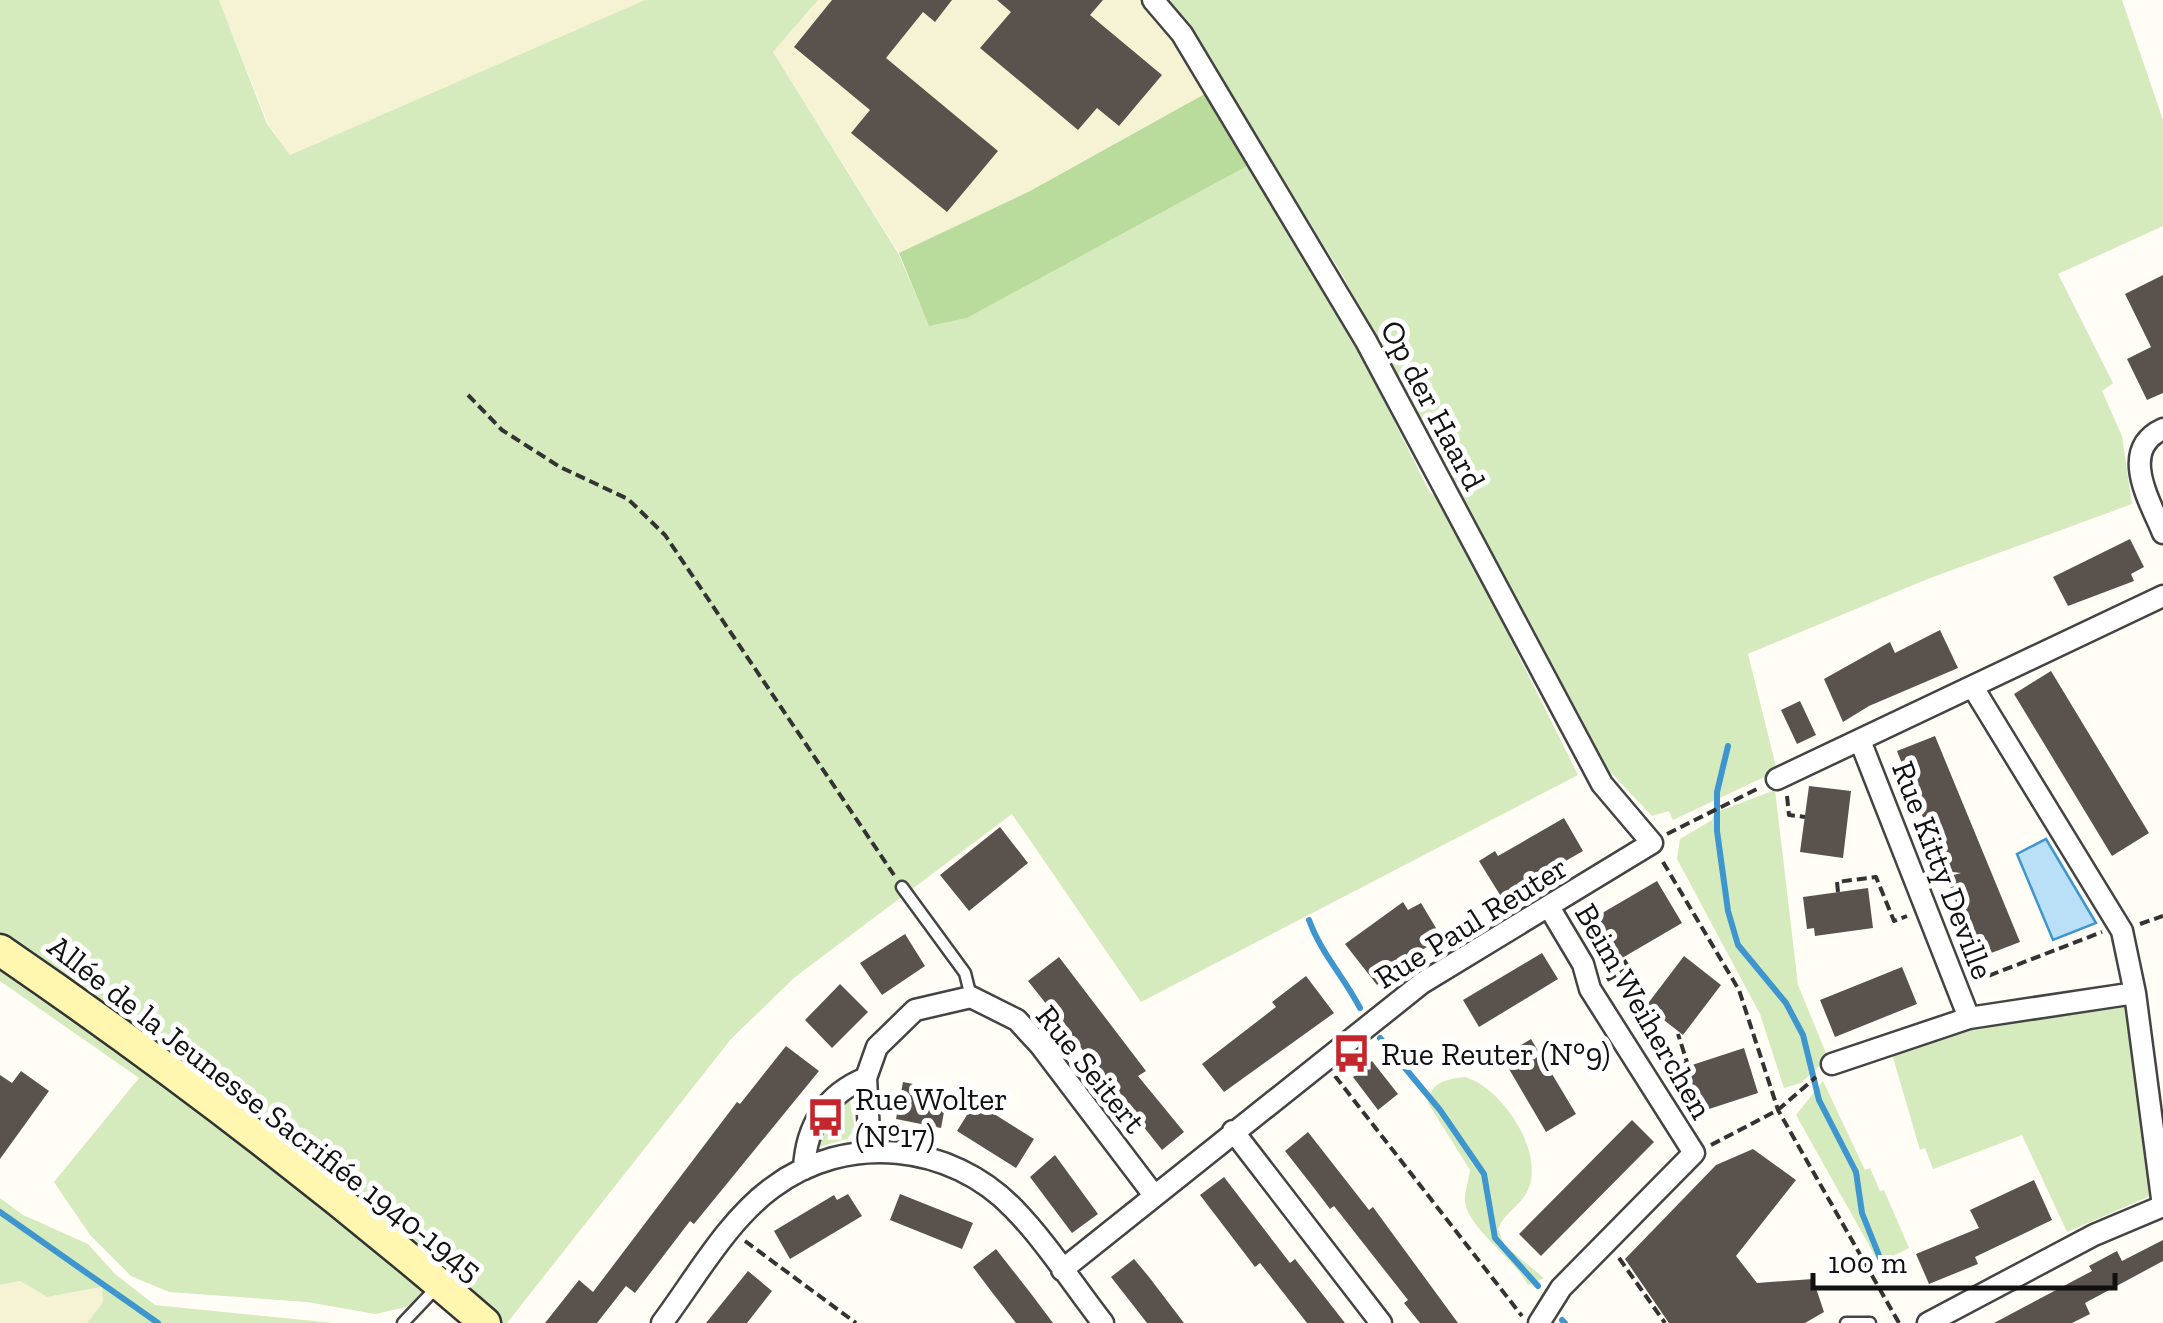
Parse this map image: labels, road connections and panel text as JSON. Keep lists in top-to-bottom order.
{
  "streets": {
    "main road": ["Allée de la Jeunesse Sacrifiée 1940-1945"],
    "street": [
      "Op der Haard",
      "Rue Kitty Deville",
      "Rue Paul Reuter",
      "Beim Weiherchen",
      "Rue Seitert"
    ]
  },
  "crossings": [
    ["Op der Haard", "Rue Paul Reuter"],
    ["Rue Paul Reuter", "Beim Weiherchen"],
    ["Rue Paul Reuter", "Rue Seitert"]
  ],
  "places": {
    "bus stop": ["Rue Reuter (N°9)", "Rue Wolter (N°17)"]
  },
  "scale_bar": "100 m"
}
